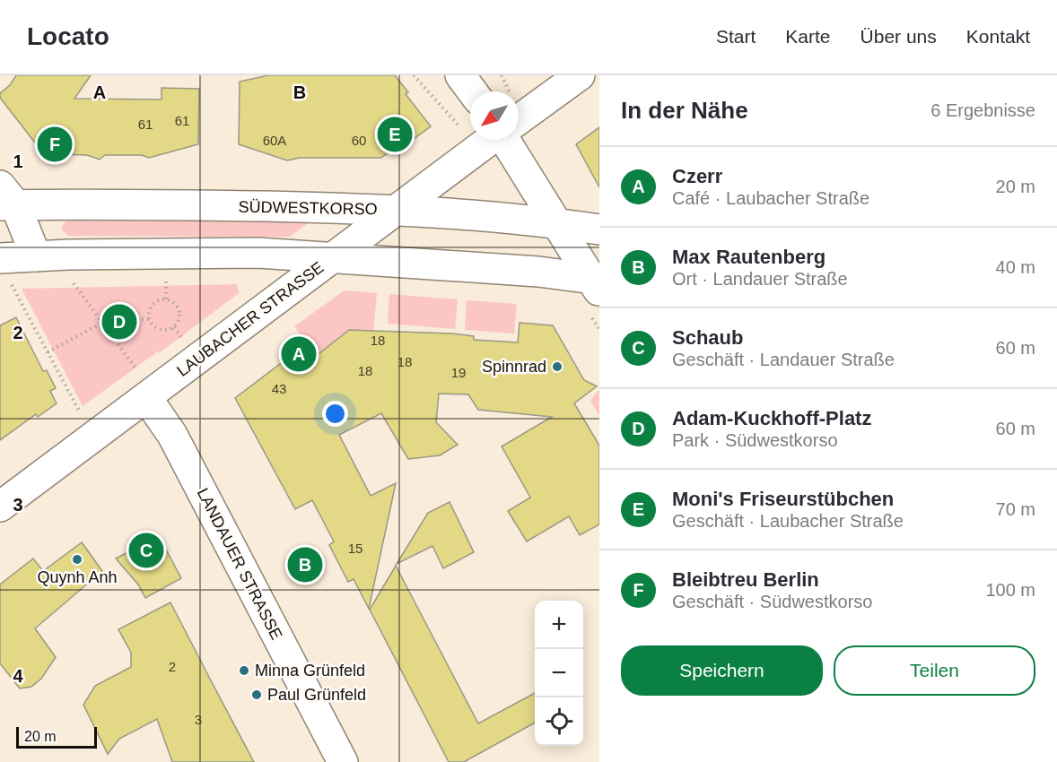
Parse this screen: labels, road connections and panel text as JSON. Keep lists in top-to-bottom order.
{
  "streets": {
    "street": ["SÜDWESTKORSO", "LAUBACHER STRASSE", "LANDAUER STRASSE"]
  },
  "crossings": [
    ["SÜDWESTKORSO", "LAUBACHER STRASSE"],
    ["LAUBACHER STRASSE", "LANDAUER STRASSE"]
  ],
  "places": [
    "Spinnrad",
    "Quynh Anh",
    "Minna Grünfeld",
    "Paul Grünfeld"
  ],
  "house_numbers": [
    "61",
    "61",
    "60A",
    "60",
    "18",
    "18",
    "18",
    "19",
    "43",
    "15",
    "2",
    "3"
  ],
  "scale_bar": "20 m",
  "north": "bottom left",
  "page": {
    "header": "Locato",
    "nav": [
      "Start",
      "Karte",
      "Über uns",
      "Kontakt"
    ],
    "heading": ["In der Nähe", "6 Ergebnisse"],
    "pins": [
      "E",
      "F",
      "D",
      "A",
      "C",
      "B"
    ],
    "list": [
      {
        "mark": "A",
        "name": "Czerr",
        "note": "Café · Laubacher Straße",
        "value": "20 m"
      },
      {
        "mark": "B",
        "name": "Max Rautenberg",
        "note": "Ort · Landauer Straße",
        "value": "40 m"
      },
      {
        "mark": "C",
        "name": "Schaub",
        "note": "Geschäft · Landauer Straße",
        "value": "60 m"
      },
      {
        "mark": "D",
        "name": "Adam-Kuckhoff-Platz",
        "note": "Park · Südwestkorso",
        "value": "60 m"
      },
      {
        "mark": "E",
        "name": "Moni's Friseurstübchen",
        "note": "Geschäft · Laubacher Straße",
        "value": "70 m"
      },
      {
        "mark": "F",
        "name": "Bleibtreu Berlin",
        "note": "Geschäft · Südwestkorso",
        "value": "100 m"
      }
    ],
    "map_buttons": ["+", "−"],
    "buttons": ["Speichern", "Teilen"],
    "scale": "20 m"
  },
  "grid": {
    "columns": ["A", "B"],
    "rows": [
      "1",
      "2",
      "3",
      "4"
    ]
  }
}
